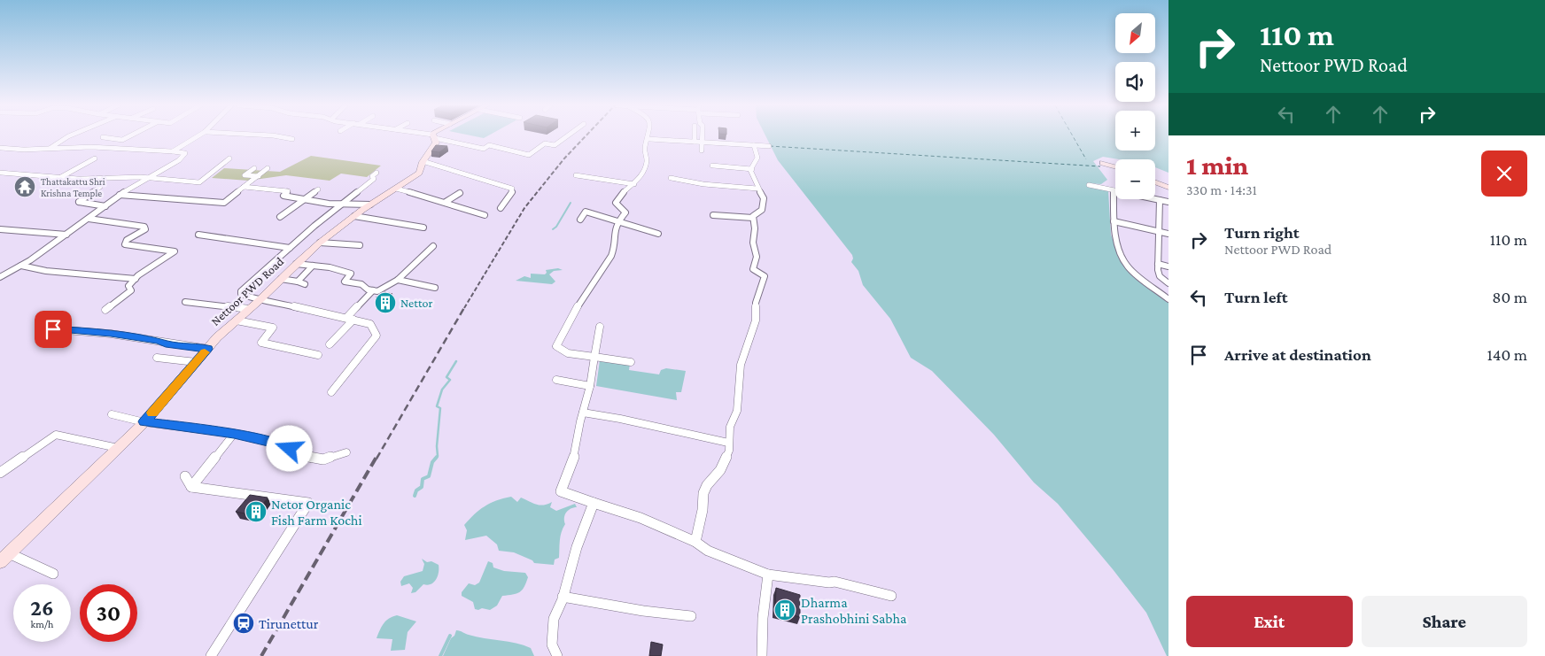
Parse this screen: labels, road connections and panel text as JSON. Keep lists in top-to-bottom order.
{
  "streets": {
    "street": ["Nettoor PWD Road"]
  },
  "places": {
    "temple": ["Thattakattu Shri Krishna Temple"],
    "building": ["Nettor", "Netor Organic Fish Farm Kochi", "Dharma Prashobhini Sabha"],
    "station": ["Tirunettur"]
  },
  "north": "bottom left",
  "page": {
    "turn": ["110 m", "Nettoor PWD Road"],
    "map_buttons": ["+", "−"],
    "heading": ["1 min", "330 m · 14:31"],
    "list": [
      {
        "name": "Turn right",
        "note": "Nettoor PWD Road",
        "value": "110 m"
      },
      {
        "name": "Turn left",
        "value": "80 m"
      },
      {
        "name": "Arrive at destination",
        "value": "140 m"
      }
    ],
    "speed": "26 km/h",
    "limit": "30",
    "buttons": ["Exit", "Share"]
  }
}
